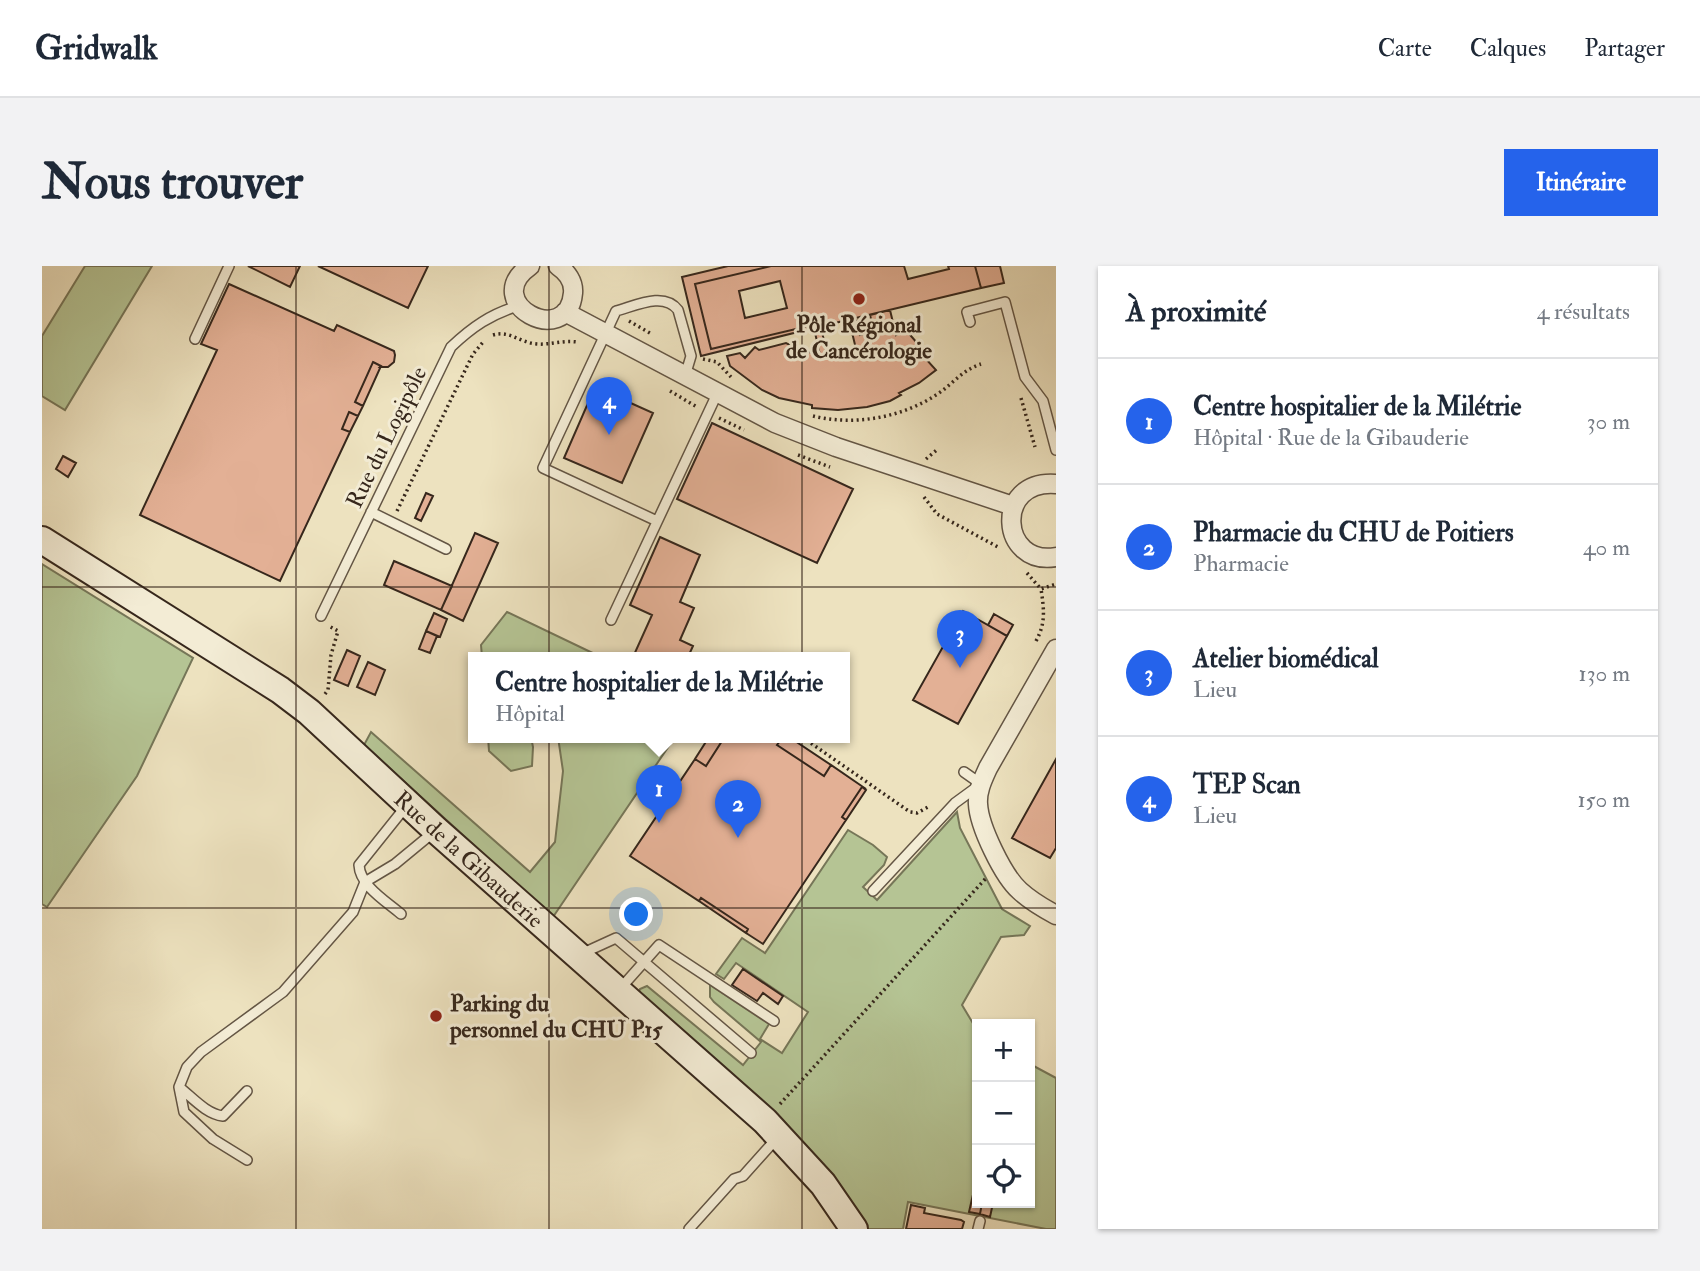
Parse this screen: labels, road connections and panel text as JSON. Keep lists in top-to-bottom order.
{
  "streets": {
    "street": ["Rue de la Gibauderie"],
    "lane": ["Rue du Logipôle"]
  },
  "places": ["Pôle Régional de Cancérologie", "Parking du personnel du CHU P15"],
  "page": {
    "header": "Gridwalk",
    "nav": ["Carte", "Calques", "Partager"],
    "buttons": "Itinéraire",
    "title": "Nous trouver",
    "heading": ["À proximité", "4 résultats"],
    "list": [
      {
        "mark": "1",
        "name": "Centre hospitalier de la Milétrie",
        "note": "Hôpital · Rue de la Gibauderie",
        "value": "30 m"
      },
      {
        "mark": "2",
        "name": "Pharmacie du CHU de Poitiers",
        "note": "Pharmacie",
        "value": "40 m"
      },
      {
        "mark": "3",
        "name": "Atelier biomédical",
        "note": "Lieu",
        "value": "130 m"
      },
      {
        "mark": "4",
        "name": "TEP Scan",
        "note": "Lieu",
        "value": "150 m"
      }
    ],
    "pins": [
      "4",
      "3",
      "1",
      "2"
    ],
    "popup": ["Centre hospitalier de la Milétrie", "Hôpital"],
    "map_buttons": ["+", "−"]
  }
}
